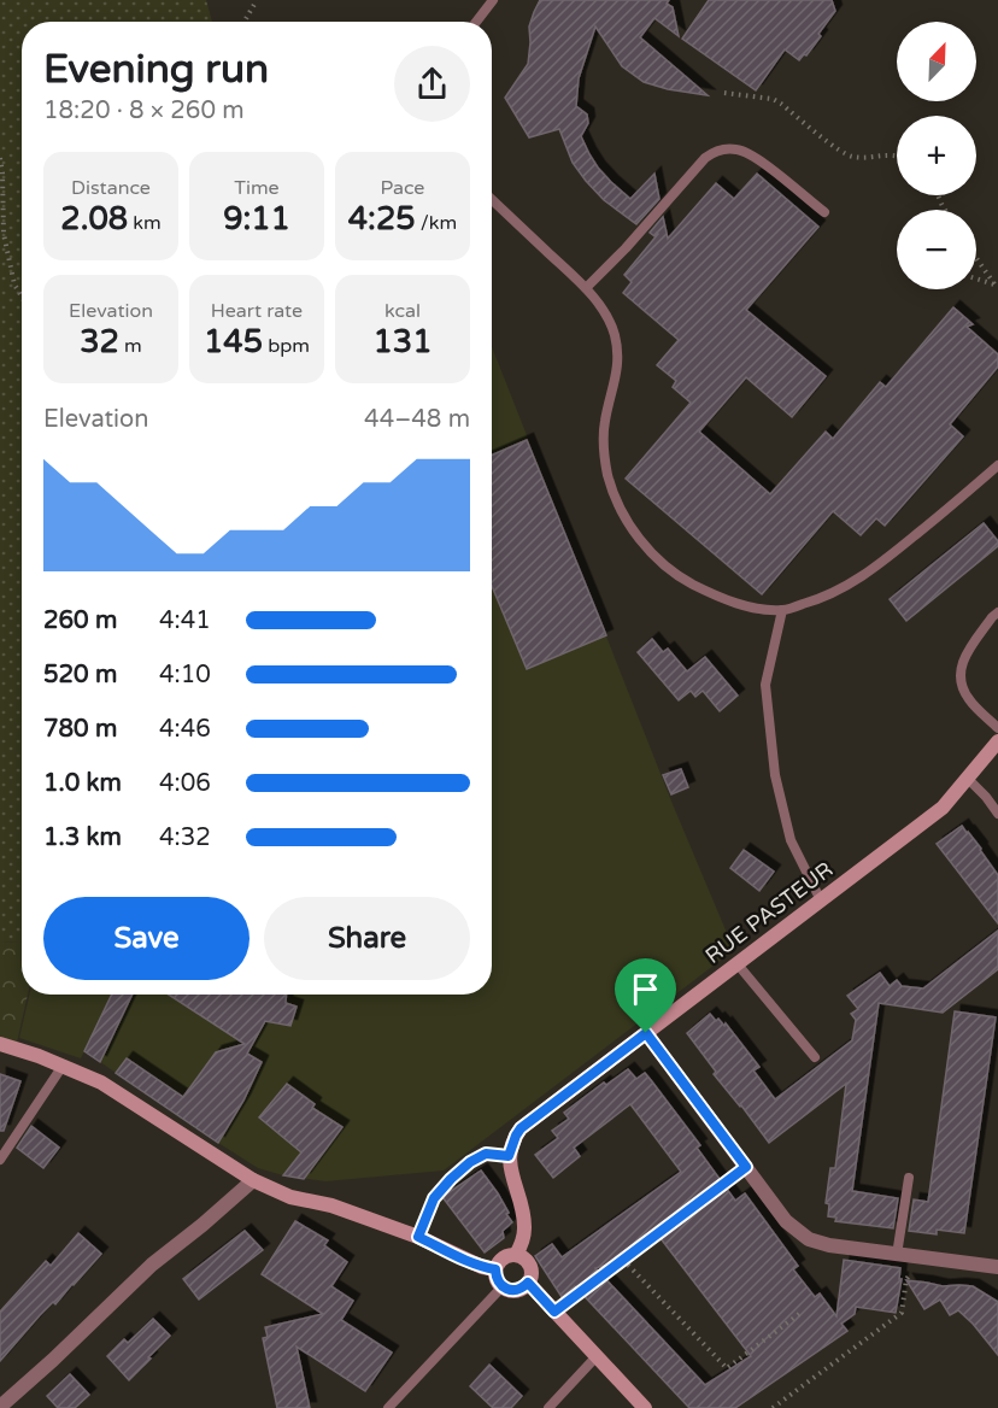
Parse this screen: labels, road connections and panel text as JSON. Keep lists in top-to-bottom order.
{
  "streets": {
    "street": ["RUE PASTEUR"]
  },
  "north": "top right",
  "page": {
    "map_buttons": ["+", "−"],
    "heading": ["Evening run", "18:20 · 8 × 260 m"],
    "stats": [
      ["Distance", "2.08 km"],
      ["Time", "9:11"],
      ["Pace", "4:25 /km"],
      ["Elevation", "32 m"],
      ["Heart rate", "145 bpm"],
      ["kcal", "131"]
    ],
    "chart": ["Elevation", "44–48 m"],
    "list": [
      {
        "name": "260 m",
        "note": "4:41"
      },
      {
        "name": "520 m",
        "note": "4:10"
      },
      {
        "name": "780 m",
        "note": "4:46"
      },
      {
        "name": "1.0 km",
        "note": "4:06"
      },
      {
        "name": "1.3 km",
        "note": "4:32"
      }
    ],
    "buttons": ["Save", "Share"]
  }
}
